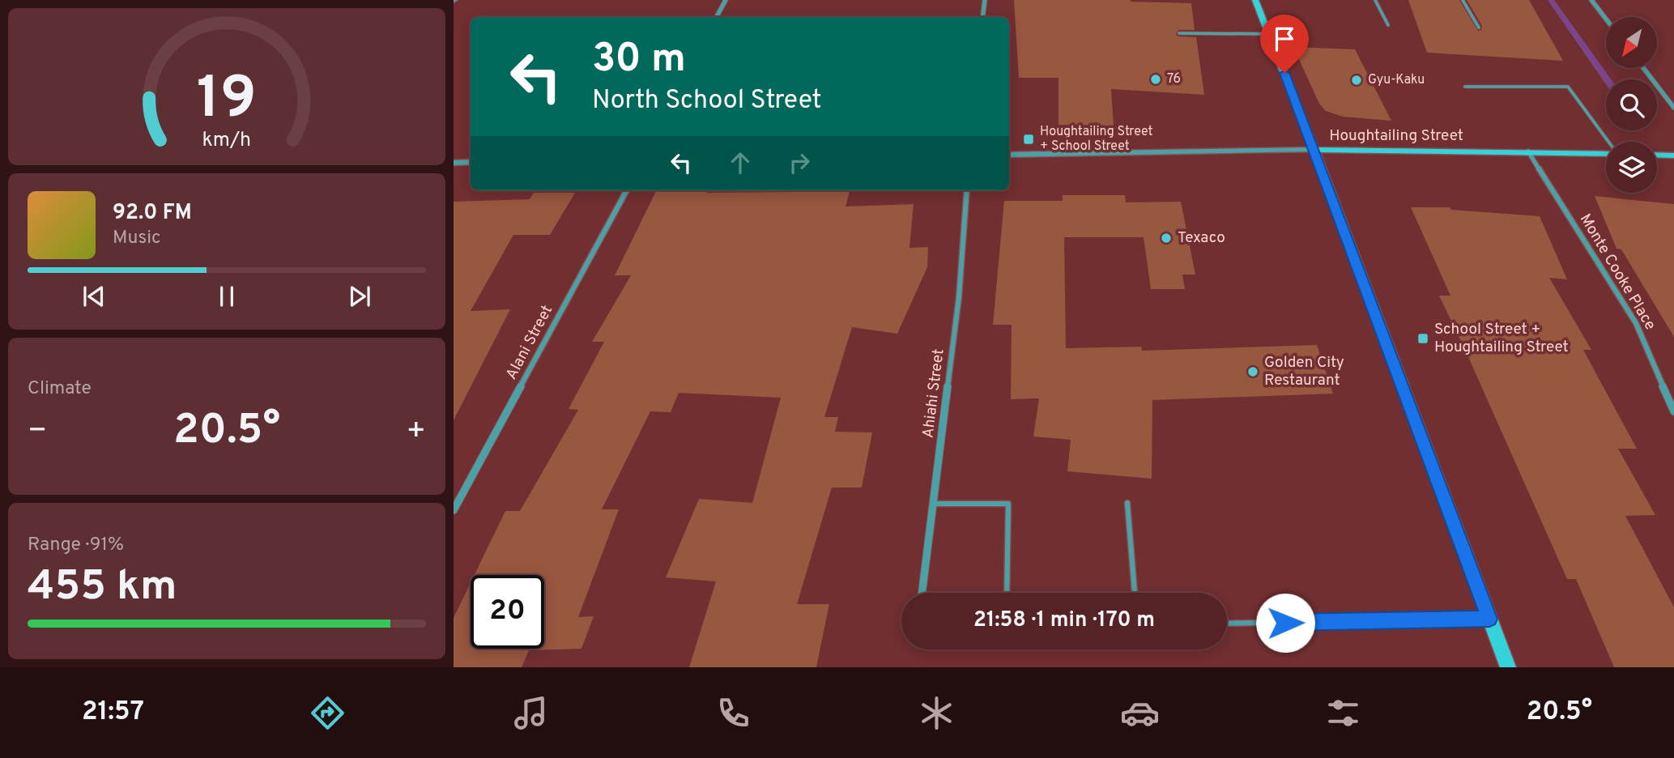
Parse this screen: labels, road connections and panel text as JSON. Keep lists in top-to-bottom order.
{
  "streets": {
    "main road": ["Houghtailing Street"],
    "street": ["Monte Cooke Place", "Alani Street", "Ahiahi Street"]
  },
  "crossings": [
    ["Houghtailing Street", "Monte Cooke Place"]
  ],
  "places": {
    "other": [
      "76",
      "Gyu-Kaku",
      "Texaco",
      "Golden City Restaurant"
    ],
    "transit": ["Houghtailing Street + School Street", "School Street + Houghtailing Street"]
  },
  "north": "bottom left",
  "page": {
    "turn": ["30 m", "North School Street"],
    "song": ["92.0 FM", "Music"],
    "tile": [
      "Climate",
      ["Range · 91%", "455 km"]
    ],
    "heat": ["−", "20.5°", "+"],
    "limit": "20",
    "trip": "21:58 · 1 min · 170 m",
    "tabs": ["21:57", "20.5°"],
    "gauge": ["19", "km/h"]
  }
}
